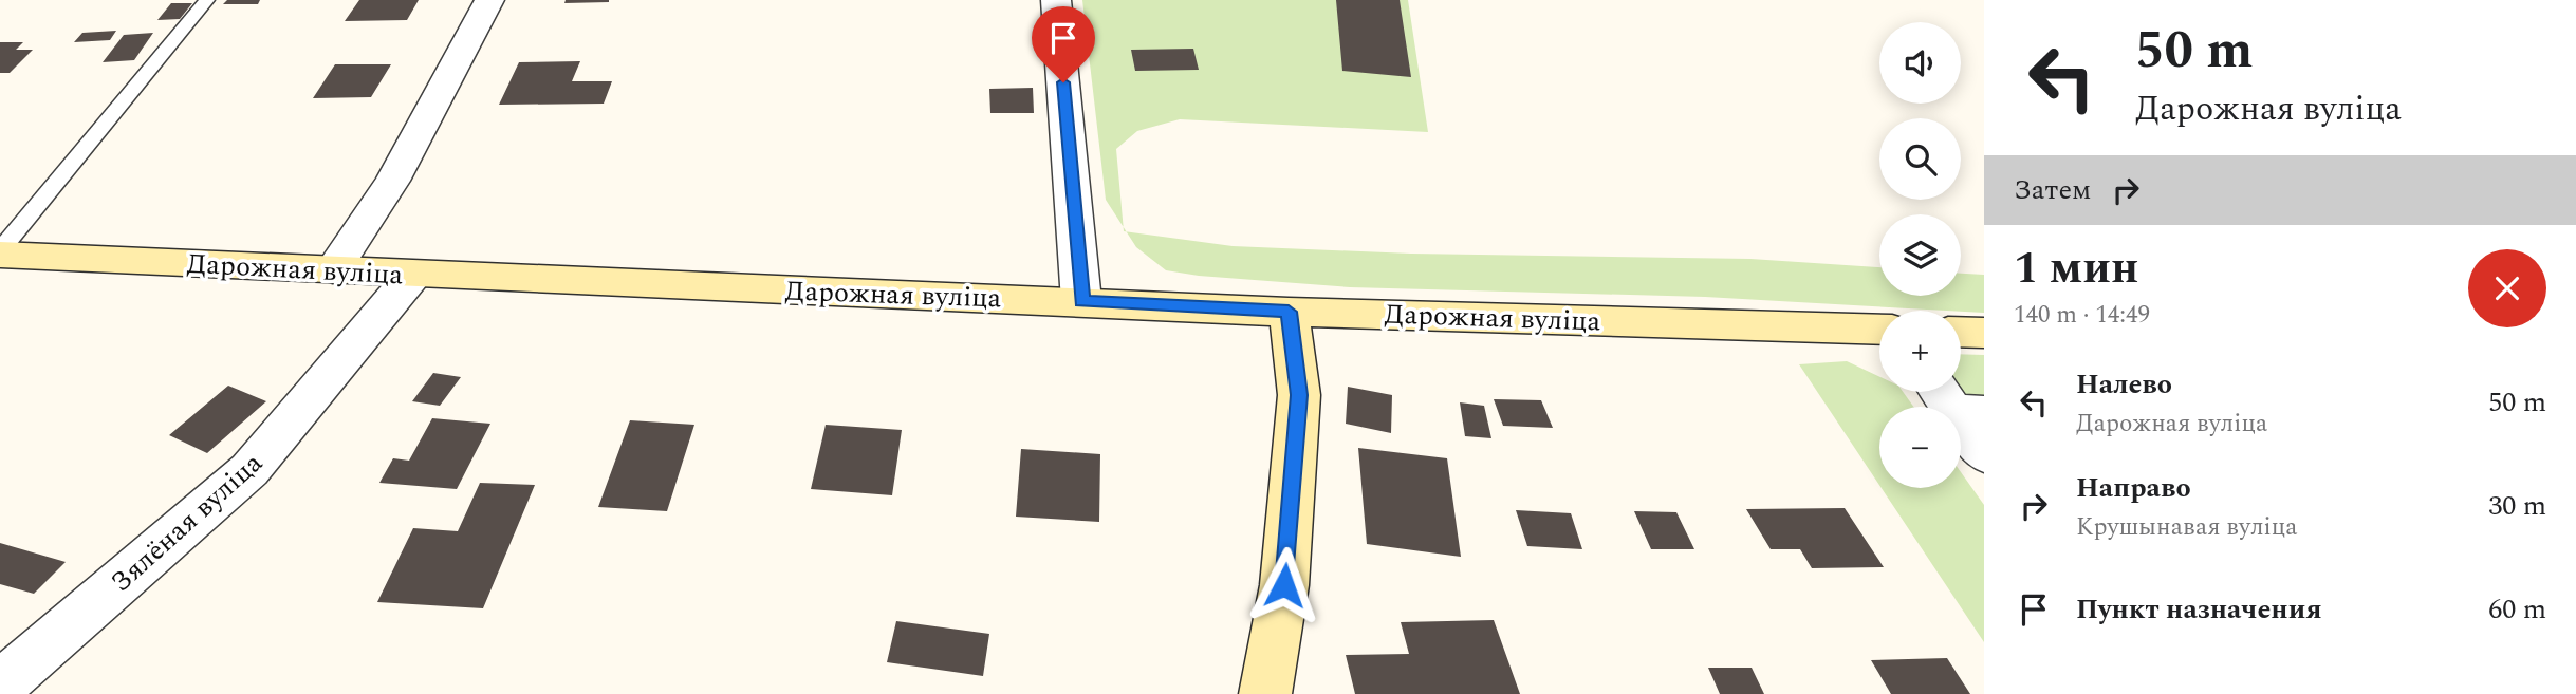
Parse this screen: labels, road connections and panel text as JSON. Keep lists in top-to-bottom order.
{
  "streets": {
    "main road": ["Дарожная вуліца"],
    "street": ["Зялёная вуліца"]
  },
  "crossings": [
    ["Дарожная вуліца", "Зялёная вуліца"]
  ],
  "page": {
    "turn": ["50 m", "Дарожная вуліца"],
    "map_buttons": ["+", "−"],
    "then": "Затем",
    "heading": ["1 мин", "140 m · 14:49"],
    "list": [
      {
        "name": "Налево",
        "note": "Дарожная вуліца",
        "value": "50 m"
      },
      {
        "name": "Направо",
        "note": "Крушынавая вуліца",
        "value": "30 m"
      },
      {
        "name": "Пункт назначения",
        "value": "60 m"
      }
    ]
  }
}
